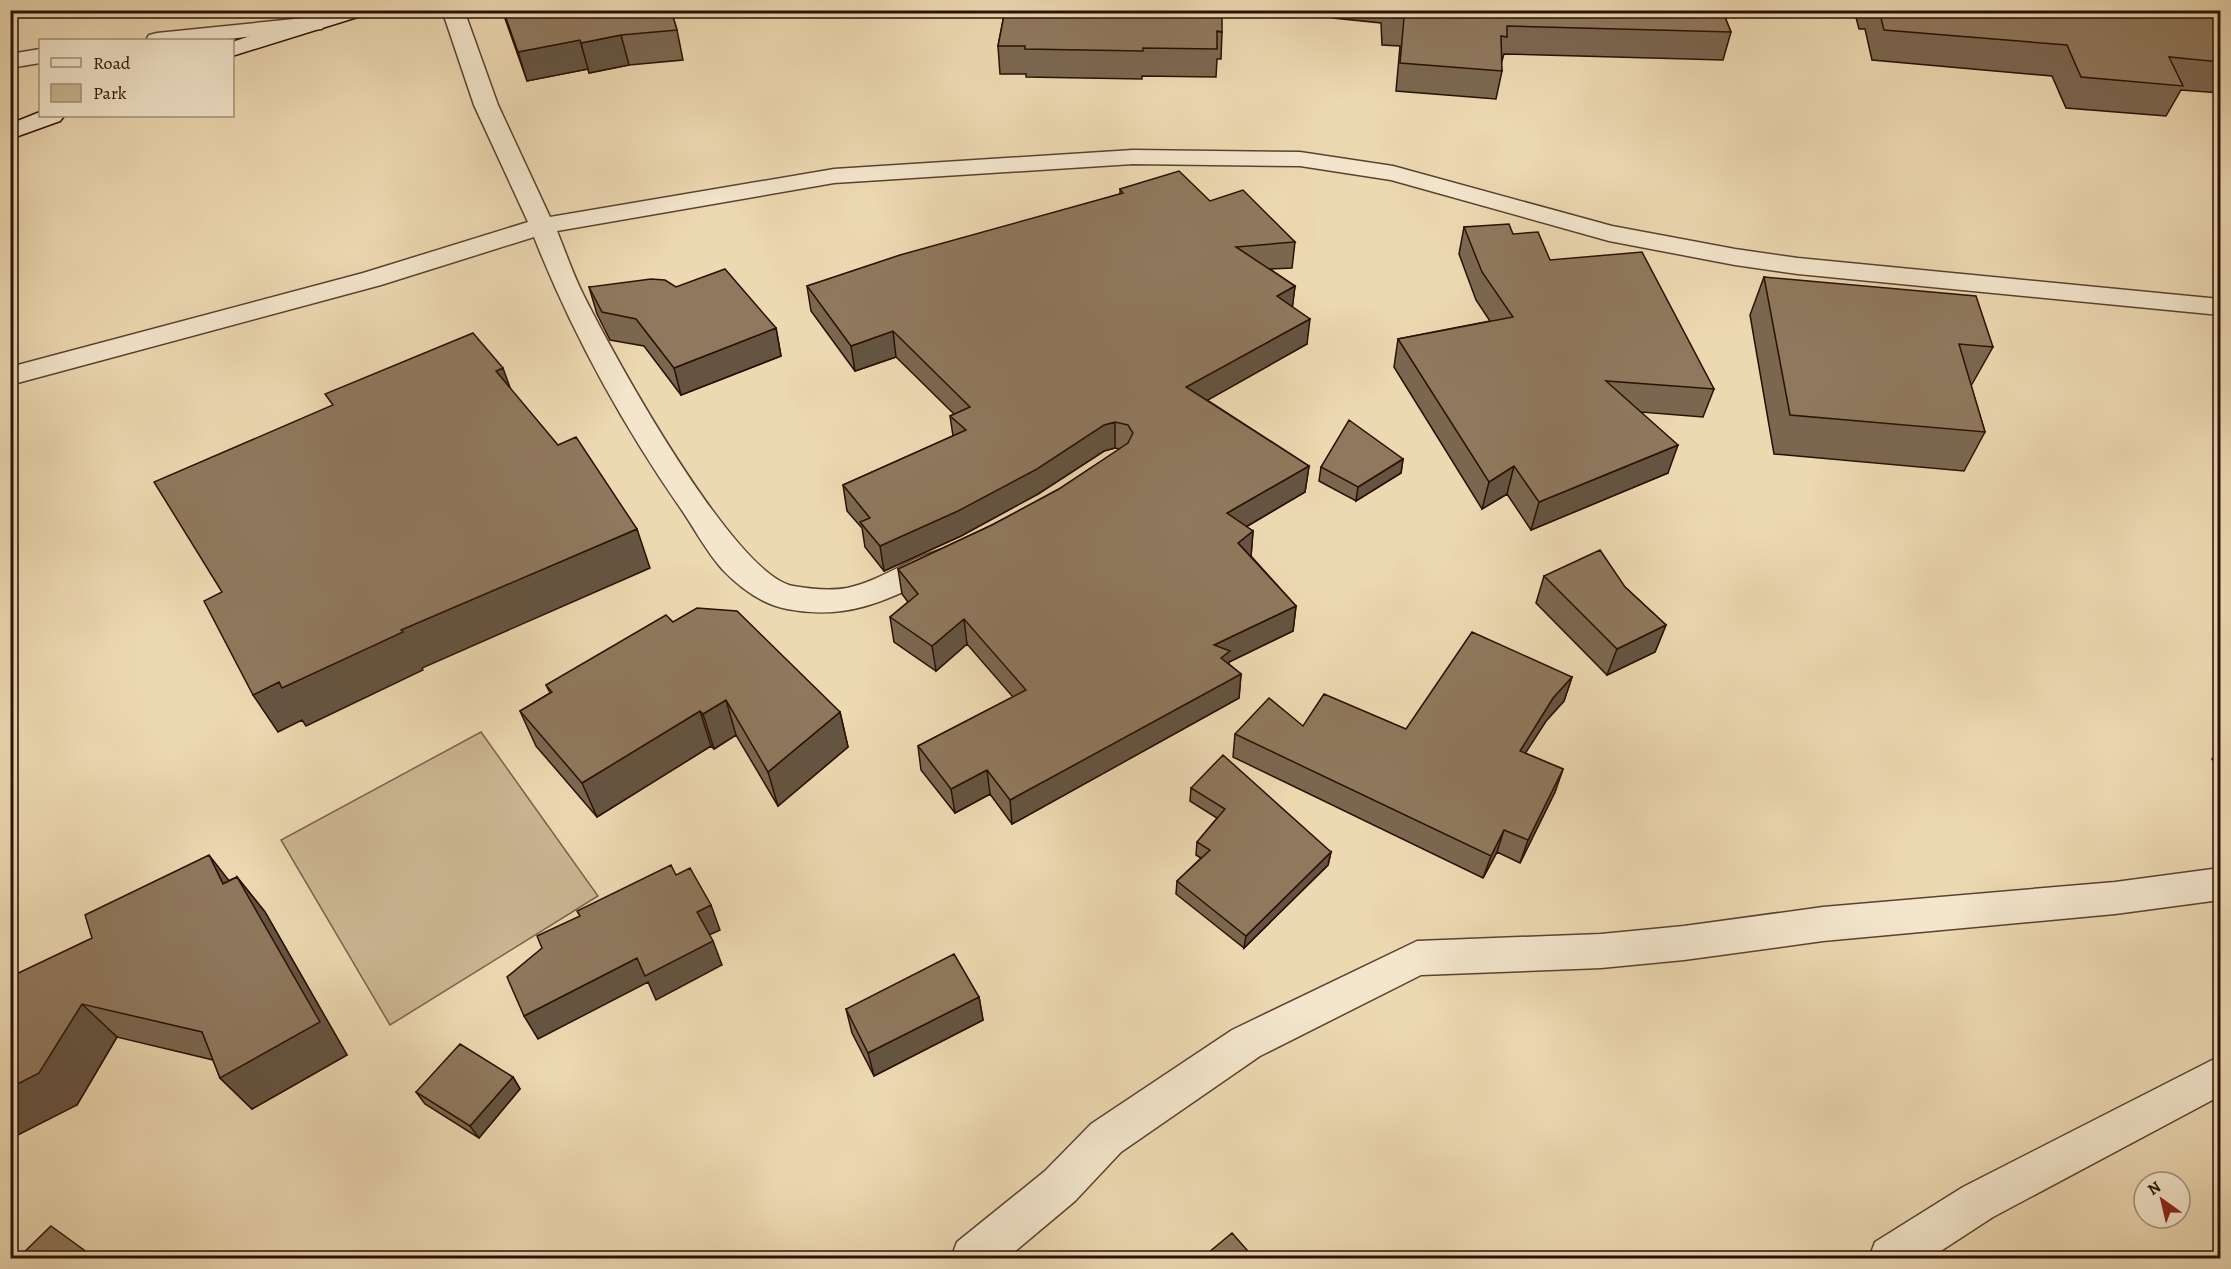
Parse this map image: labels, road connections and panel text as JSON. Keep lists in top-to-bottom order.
{
  "legend": ["Road", "Park"],
  "north": "top left"
}
